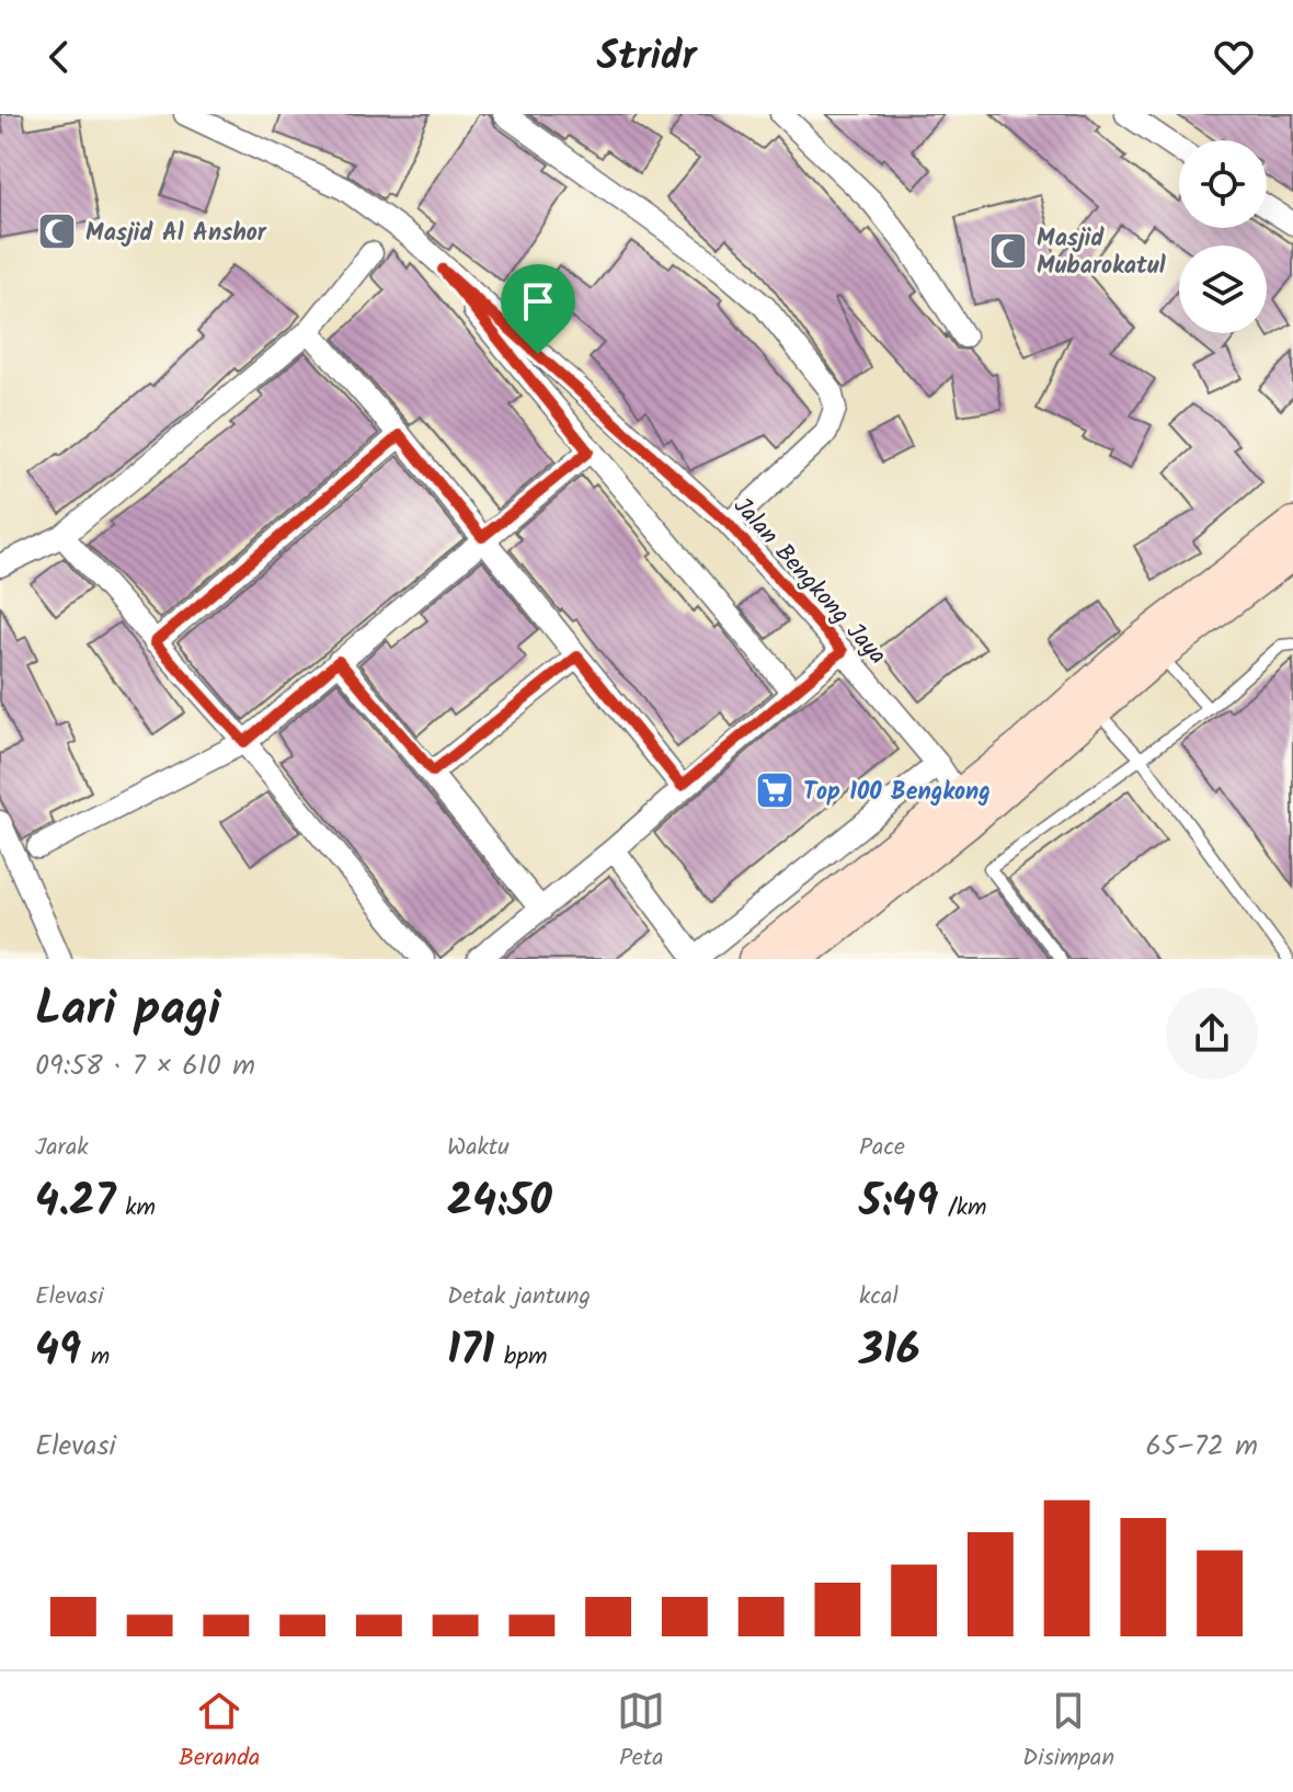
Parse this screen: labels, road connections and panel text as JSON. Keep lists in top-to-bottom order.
{
  "streets": {
    "street": ["Jalan Bengkong Jaya"]
  },
  "places": {
    "mosque": ["Masjid Al Anshor", "Masjid Mubarokatul"],
    "supermarket": ["Top 100 Bengkong"]
  },
  "page": {
    "header": "Stridr",
    "heading": ["Lari pagi", "09:58 · 7 × 610 m"],
    "stats": [
      ["Jarak", "4.27 km"],
      ["Waktu", "24:50"],
      ["Pace", "5:49 /km"],
      ["Elevasi", "49 m"],
      ["Detak jantung", "171 bpm"],
      ["kcal", "316"]
    ],
    "chart": ["Elevasi", "65–72 m"],
    "tabs": ["Beranda", "Peta", "Disimpan"]
  }
}
